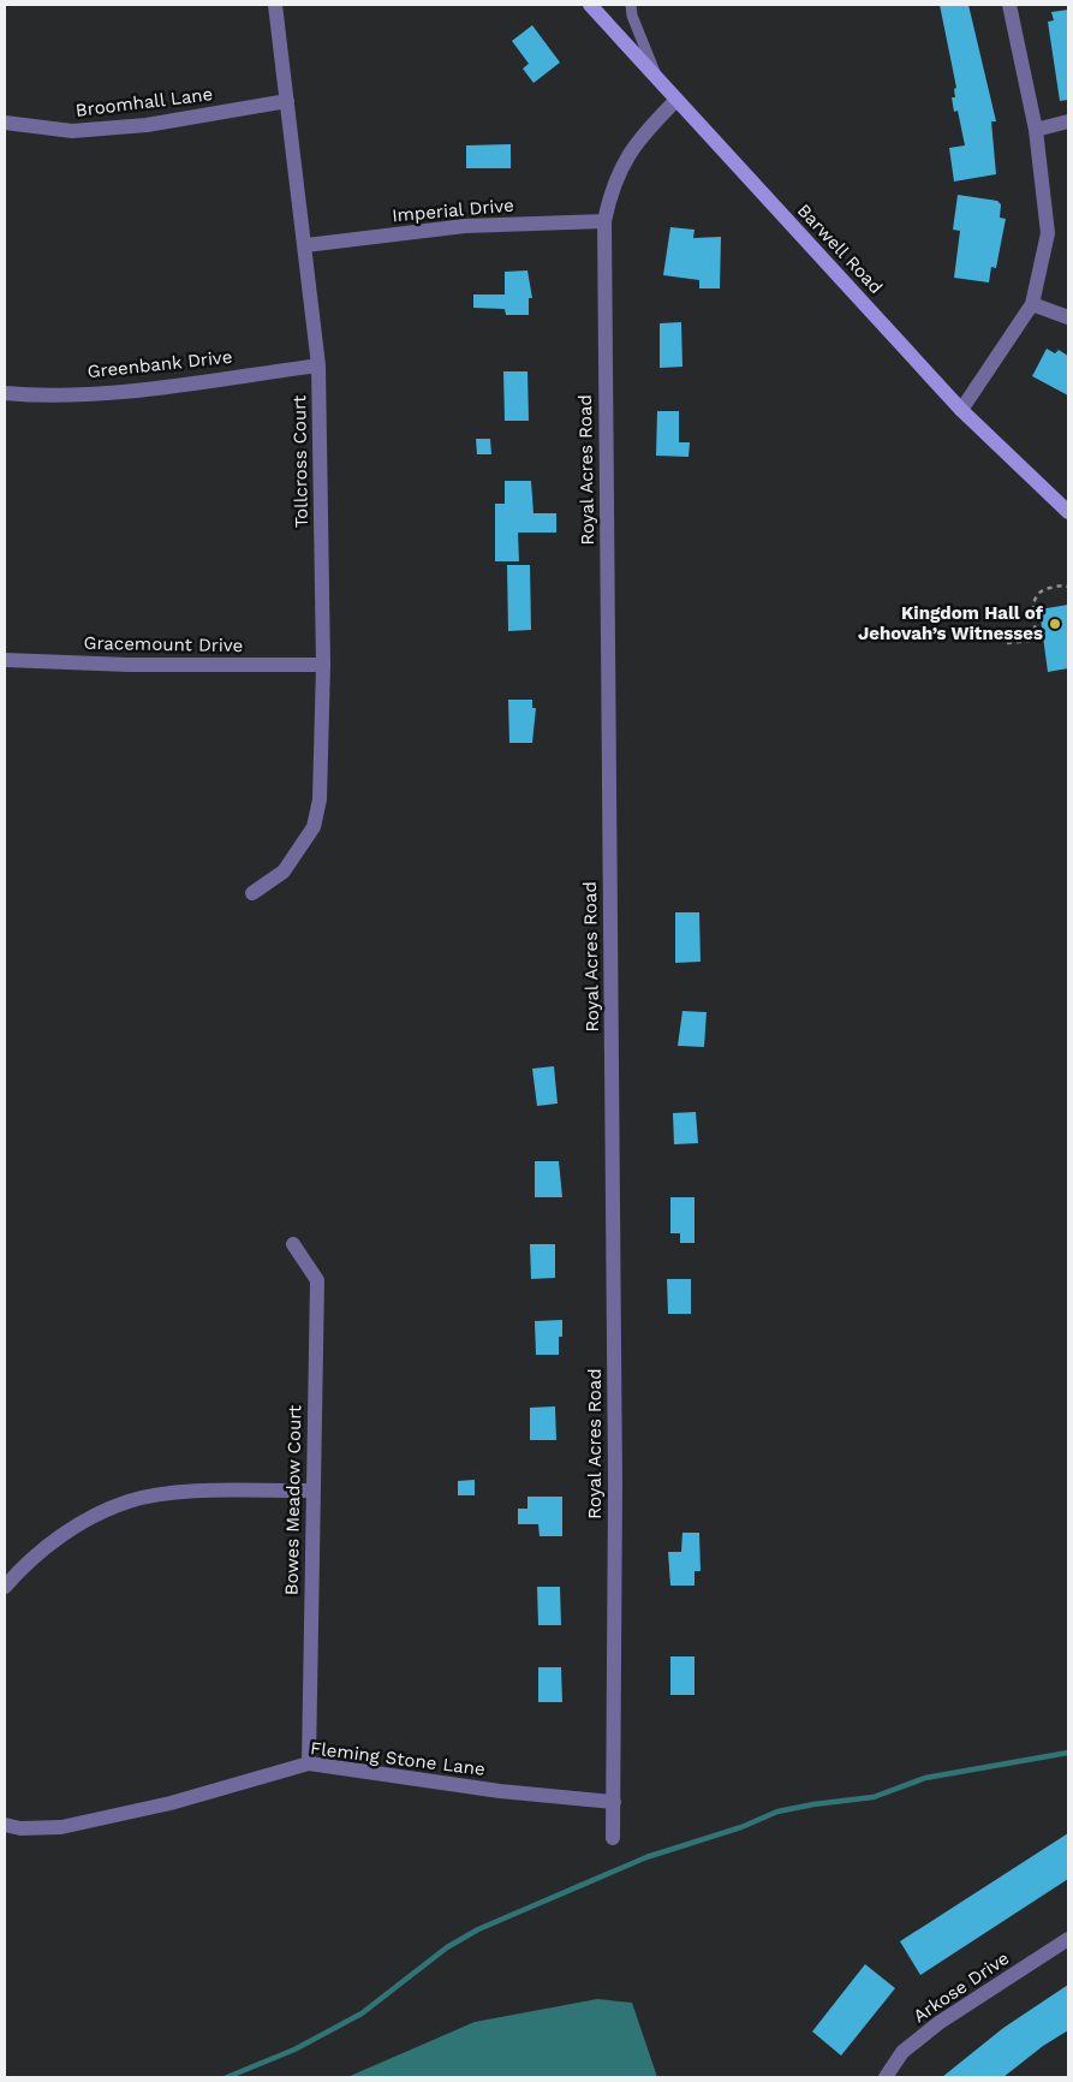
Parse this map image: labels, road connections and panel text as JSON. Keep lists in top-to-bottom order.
{
  "streets": {
    "street": [
      "Broomhall Lane",
      "Imperial Drive",
      "Barwell Road",
      "Greenbank Drive",
      "Tollcross Court",
      "Royal Acres Road",
      "Gracemount Drive",
      "Bowes Meadow Court",
      "Fleming Stone Lane",
      "Arkose Drive"
    ]
  },
  "crossings": [
    ["Broomhall Lane", "Tollcross Court"],
    ["Imperial Drive", "Tollcross Court"],
    ["Imperial Drive", "Royal Acres Road"],
    ["Barwell Road", "Royal Acres Road"],
    ["Greenbank Drive", "Tollcross Court"],
    ["Tollcross Court", "Gracemount Drive"],
    ["Royal Acres Road", "Fleming Stone Lane"],
    ["Bowes Meadow Court", "Fleming Stone Lane"]
  ],
  "places": ["Kingdom Hall of Jehovah’s Witnesses"]
}
